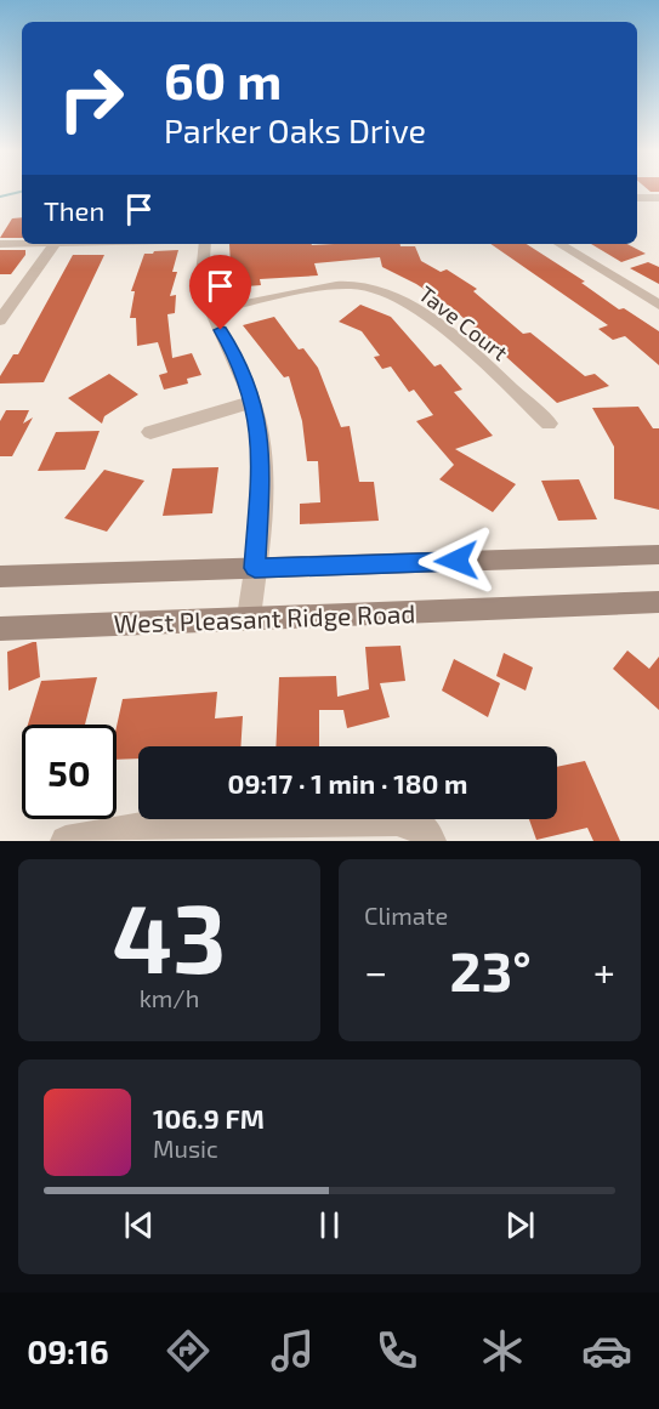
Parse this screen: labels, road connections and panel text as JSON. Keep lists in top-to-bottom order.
{
  "streets": {
    "main road": ["West Pleasant Ridge Road"],
    "street": ["Tave Court"]
  },
  "page": {
    "turn": ["60 m", "Parker Oaks Drive"],
    "then": "Then",
    "limit": "50",
    "trip": "09:17 · 1 min · 180 m",
    "tile": [
      ["43", "km/h"],
      "Climate"
    ],
    "heat": ["−", "23°", "+"],
    "song": ["106.9 FM", "Music"],
    "tabs": "09:16"
  }
}
